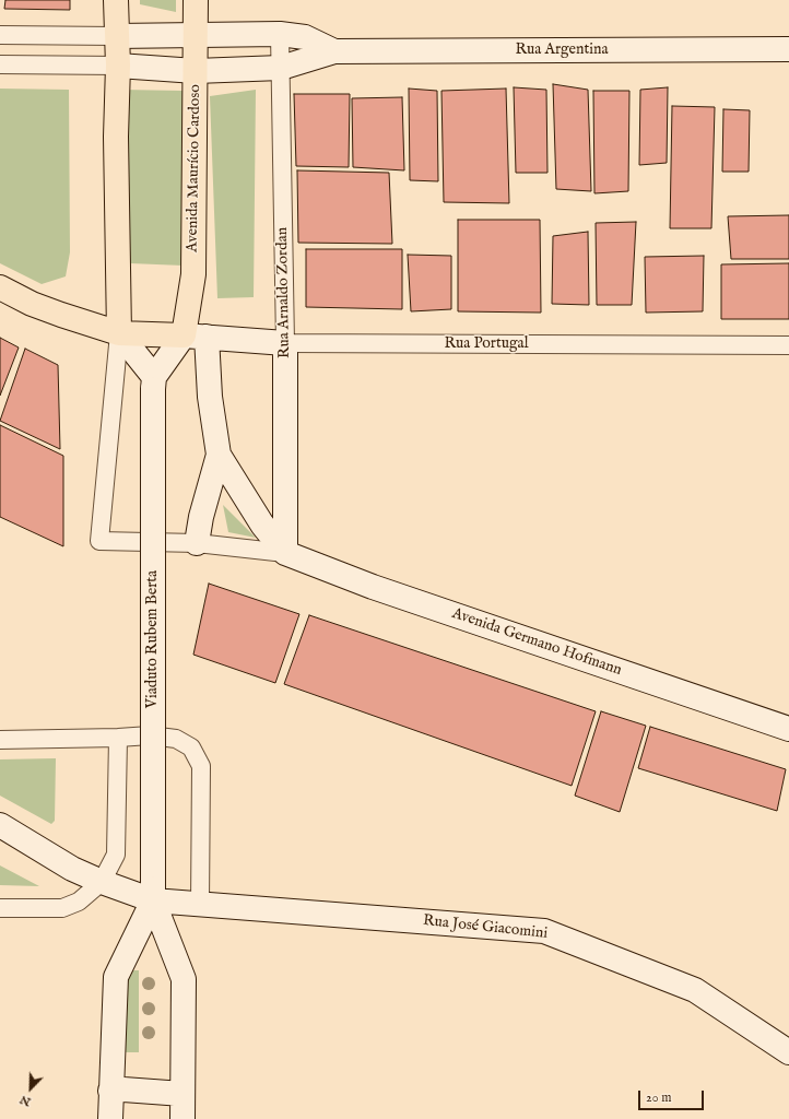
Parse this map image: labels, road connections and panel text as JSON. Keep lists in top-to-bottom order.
{
  "streets": {
    "main road": [
      "Rua Argentina",
      "Avenida Maurício Cardoso",
      "Rua Arnaldo Zordan",
      "Rua Portugal",
      "Viaduto Rubem Berta",
      "Avenida Germano Hofmann",
      "Rua José Giacomini"
    ]
  },
  "crossings": [
    ["Rua Argentina", "Avenida Maurício Cardoso"],
    ["Rua Argentina", "Rua Arnaldo Zordan"],
    ["Avenida Maurício Cardoso", "Rua Portugal"],
    ["Rua Arnaldo Zordan", "Rua Portugal"],
    ["Rua Arnaldo Zordan", "Avenida Germano Hofmann"],
    ["Viaduto Rubem Berta", "Rua José Giacomini"]
  ],
  "scale_bar": "20 m",
  "north": "bottom left"
}
